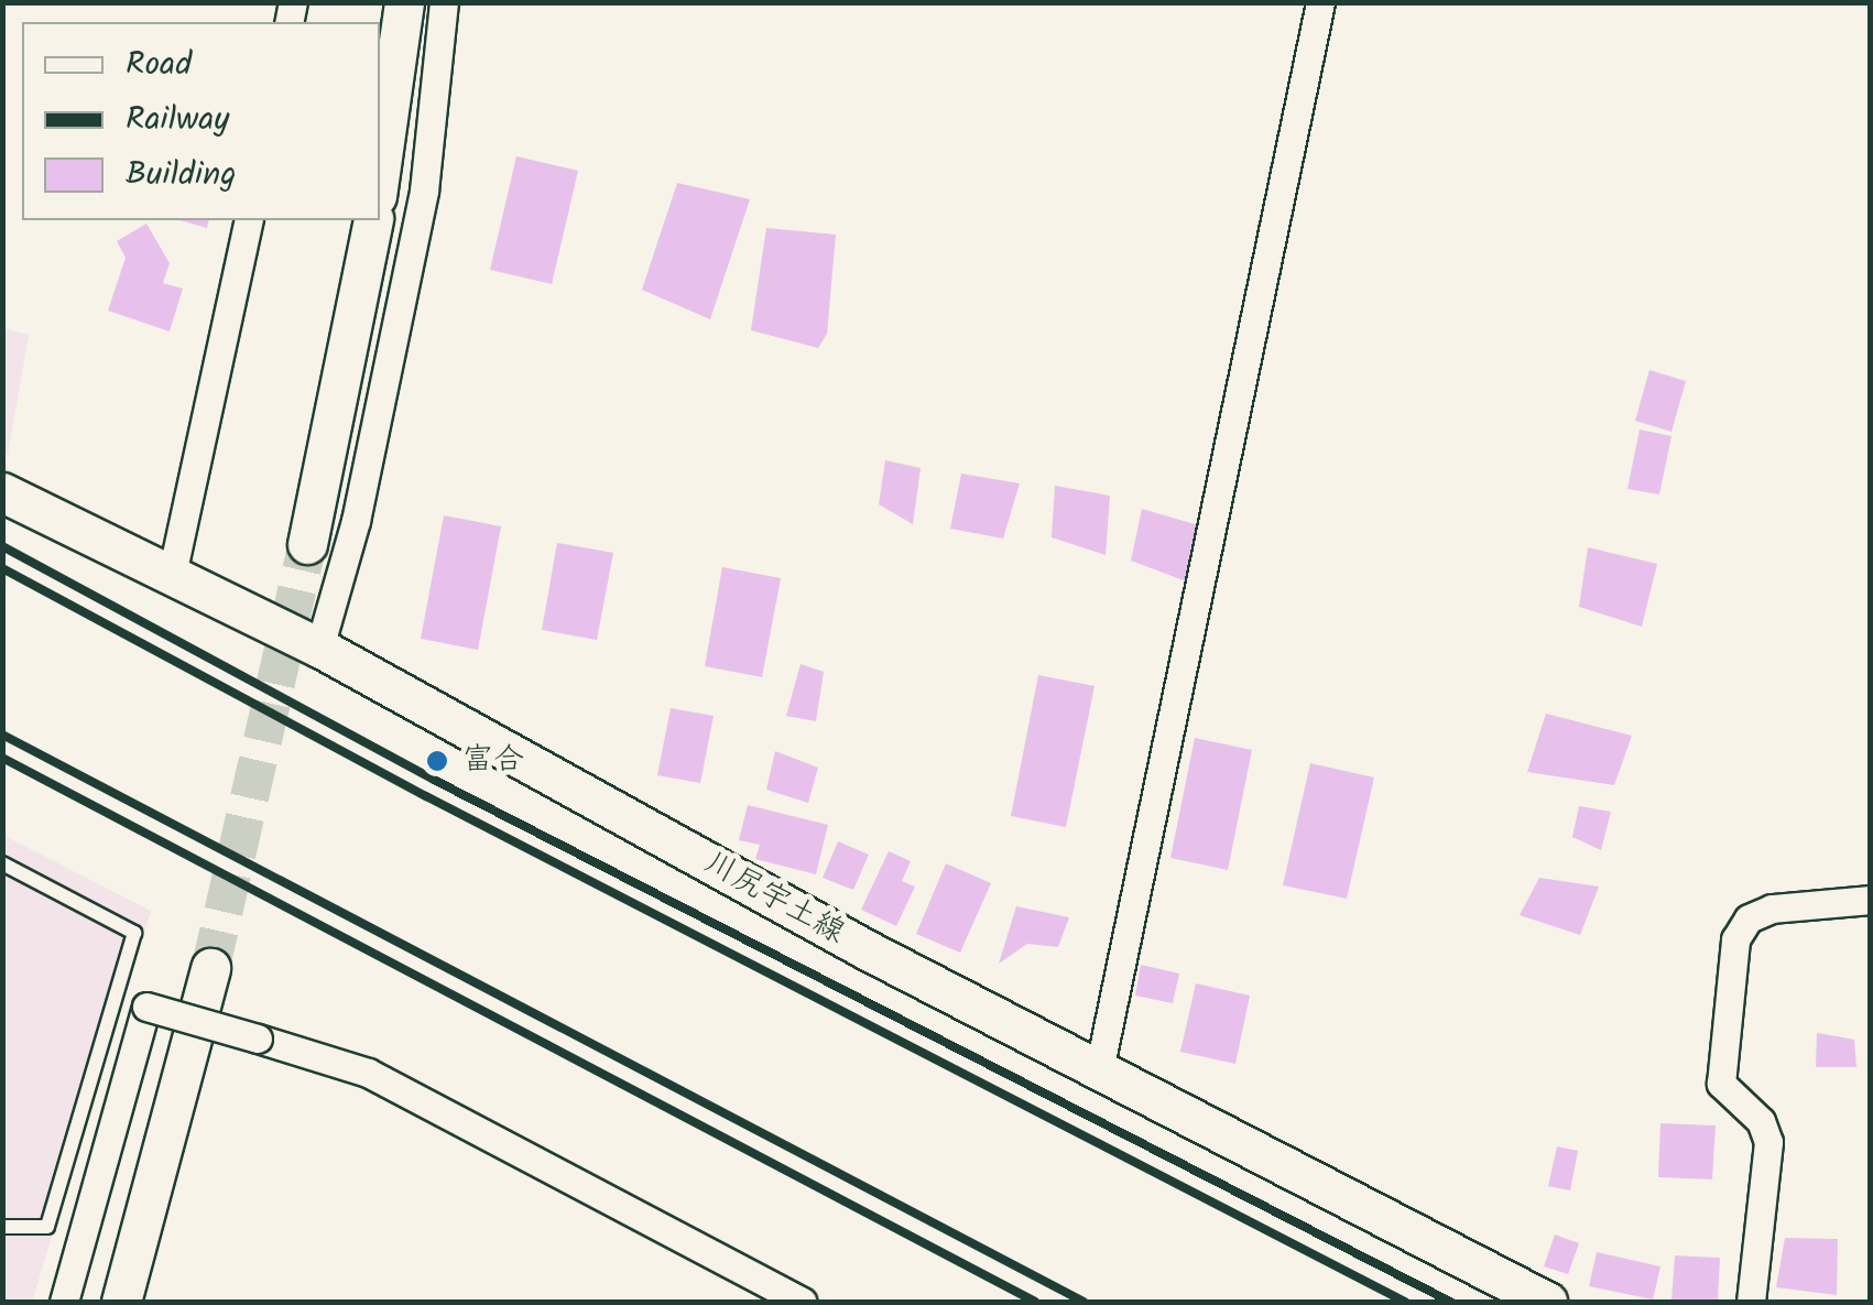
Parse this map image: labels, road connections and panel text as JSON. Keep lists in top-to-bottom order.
{
  "streets": {
    "main road": ["川尻宇土線"]
  },
  "places": ["富合"],
  "legend": ["Road", "Railway", "Building"]
}
